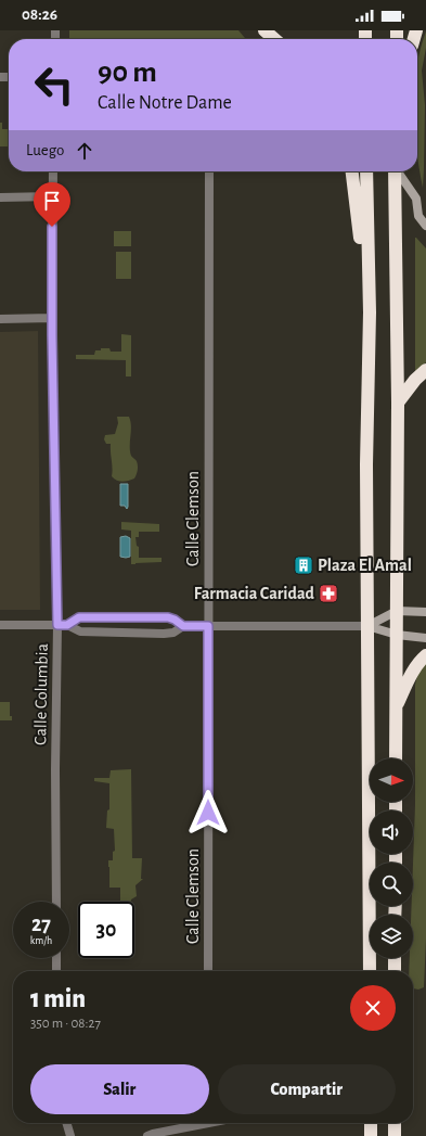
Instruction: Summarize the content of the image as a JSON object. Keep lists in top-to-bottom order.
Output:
{
  "streets": {
    "street": ["Calle Clemson", "Calle Columbia"]
  },
  "places": {
    "building": ["Plaza El Amal"],
    "pharmacy": ["Farmacia Caridad"]
  },
  "north": "right",
  "page": {
    "status": "08:26",
    "turn": ["90 m", "Calle Notre Dame"],
    "then": "Luego",
    "speed": "27 km/h",
    "limit": "30",
    "heading": ["1 min", "350 m · 08:27"],
    "buttons": ["Salir", "Compartir"]
  }
}
